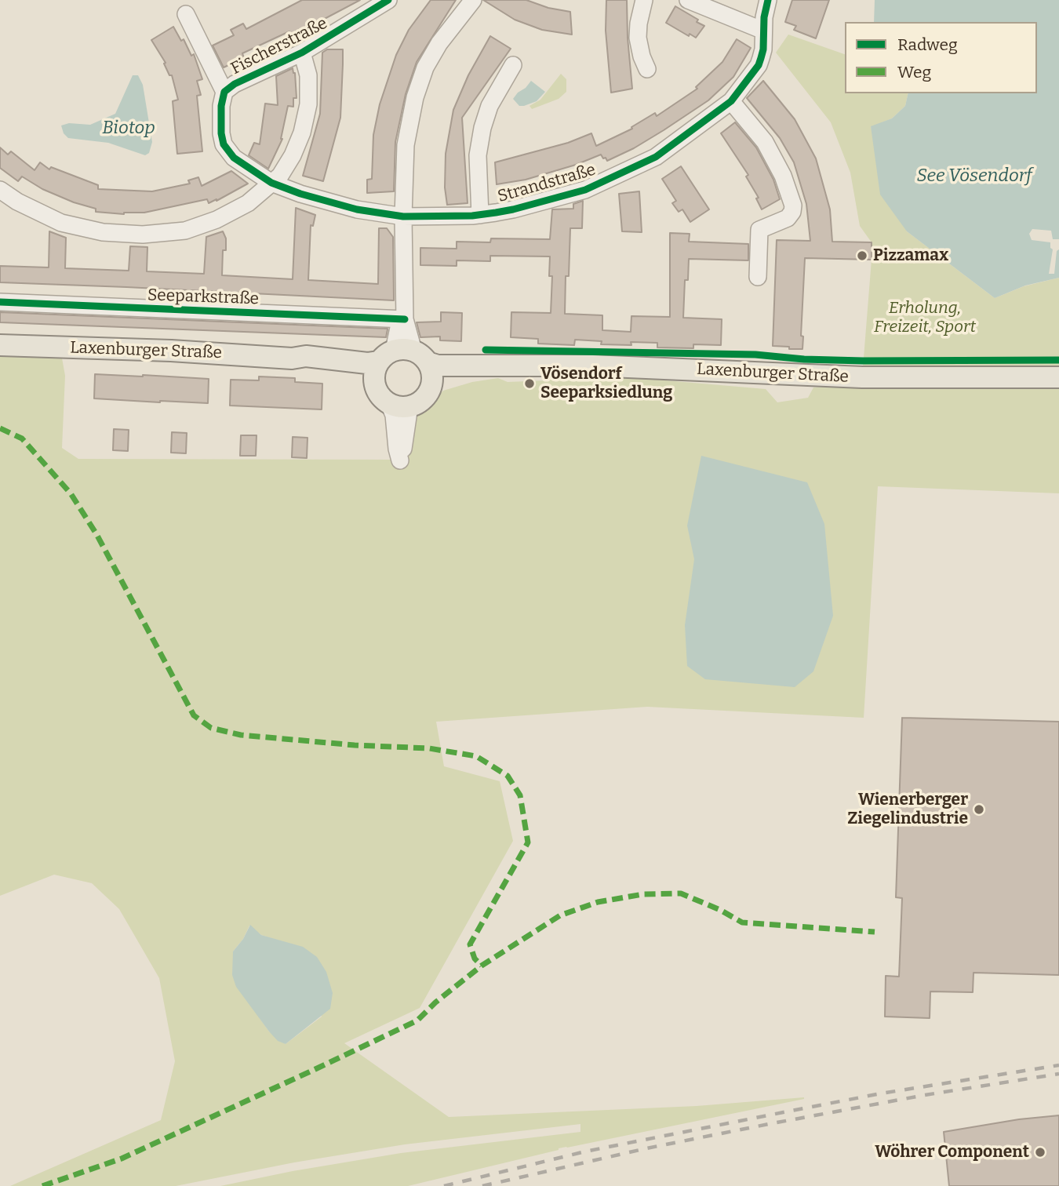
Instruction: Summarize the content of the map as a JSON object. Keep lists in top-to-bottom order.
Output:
{
  "streets": {
    "main road": ["Laxenburger Straße"],
    "street": ["Fischerstraße", "Strandstraße", "Seeparkstraße"]
  },
  "crossings": [
    ["Fischerstraße", "Strandstraße"]
  ],
  "water": ["Biotop", "See Vösendorf"],
  "parks": ["Erholung, Freizeit, Sport"],
  "places": [
    "Pizzamax",
    "Vösendorf Seeparksiedlung",
    "Wienerberger Ziegelindustrie",
    "Wöhrer Component"
  ],
  "legend": ["Radweg", "Weg"]
}
